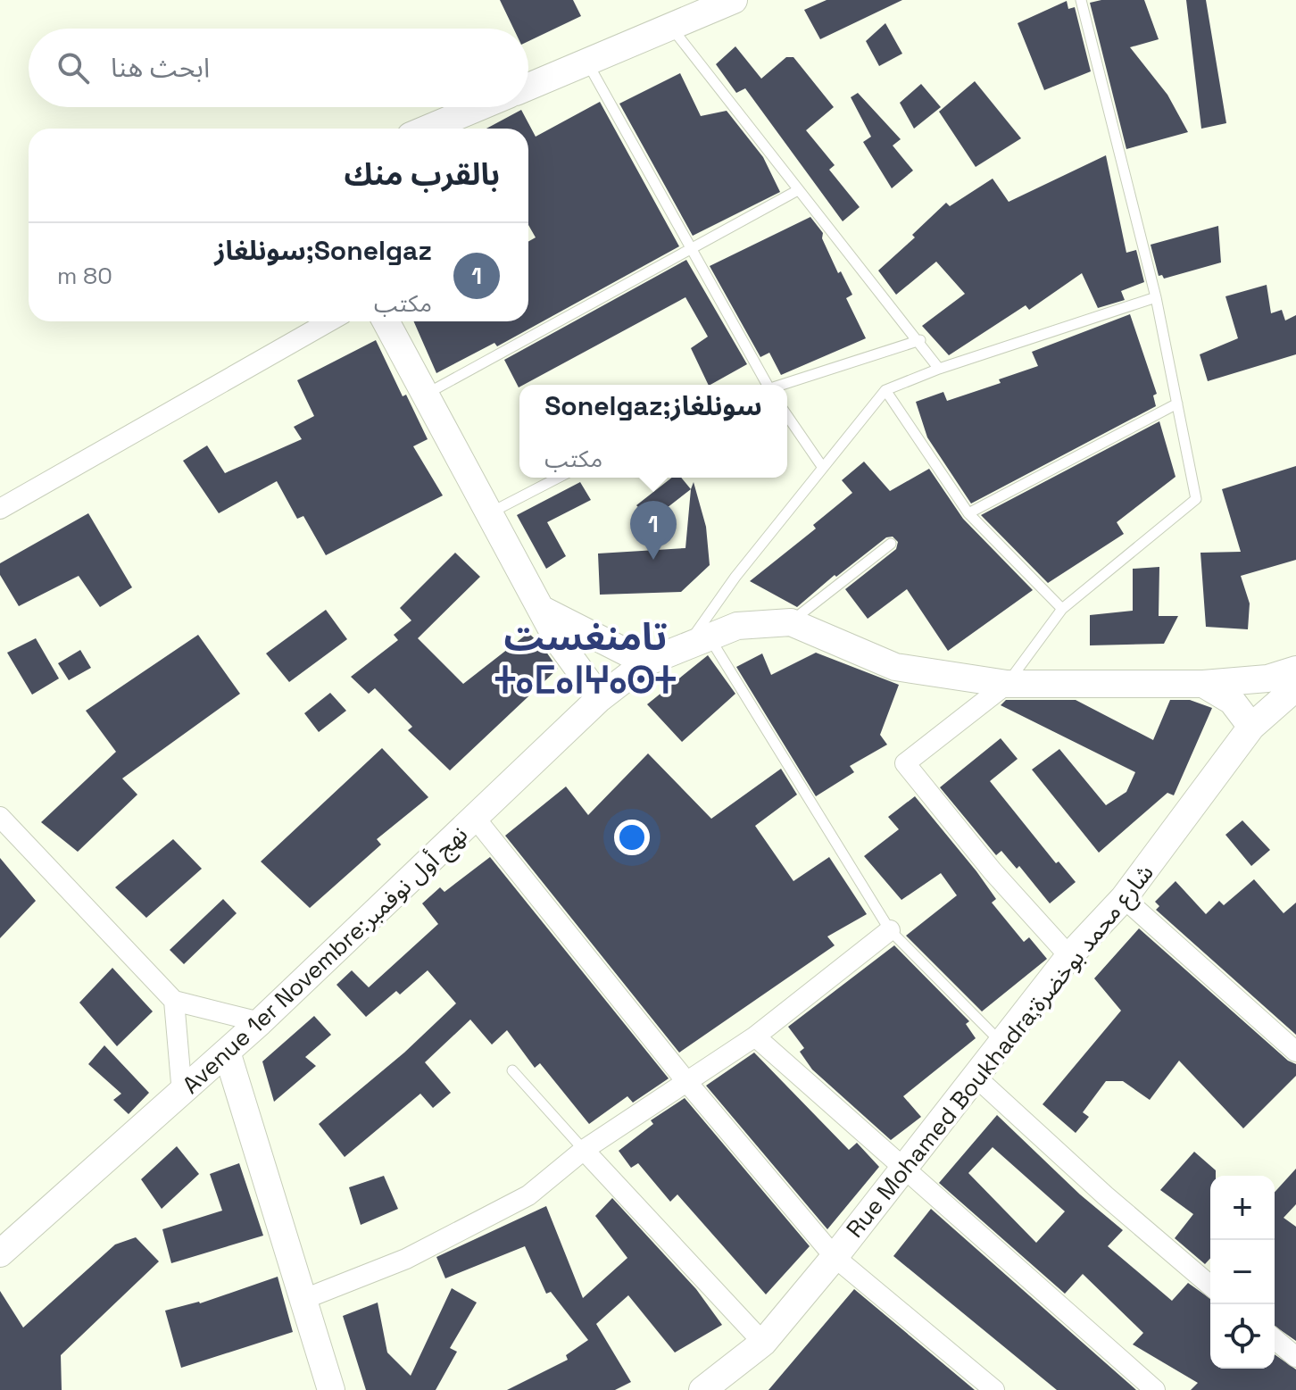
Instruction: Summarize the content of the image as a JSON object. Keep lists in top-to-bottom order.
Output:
{
  "streets": {
    "street": ["Avenue 1er Novembre;نهج أول نوفمبر", "Rue Mohamed Boukhadra;شارع محمد بوخضرة"]
  },
  "districts": ["تامنغست ⵜⴰⵎⴰⵏⵖⴰⵙⵜ"],
  "page": {
    "search": "ابحث هنا",
    "heading": "بالقرب منك",
    "list": [
      {
        "mark": "1",
        "name": "Sonelgaz;سونلغاز",
        "note": "مكتب",
        "value": "80 m"
      }
    ],
    "popup": ["Sonelgaz;سونلغاز", "مكتب"],
    "pins": "1",
    "map_buttons": ["+", "−"]
  }
}
